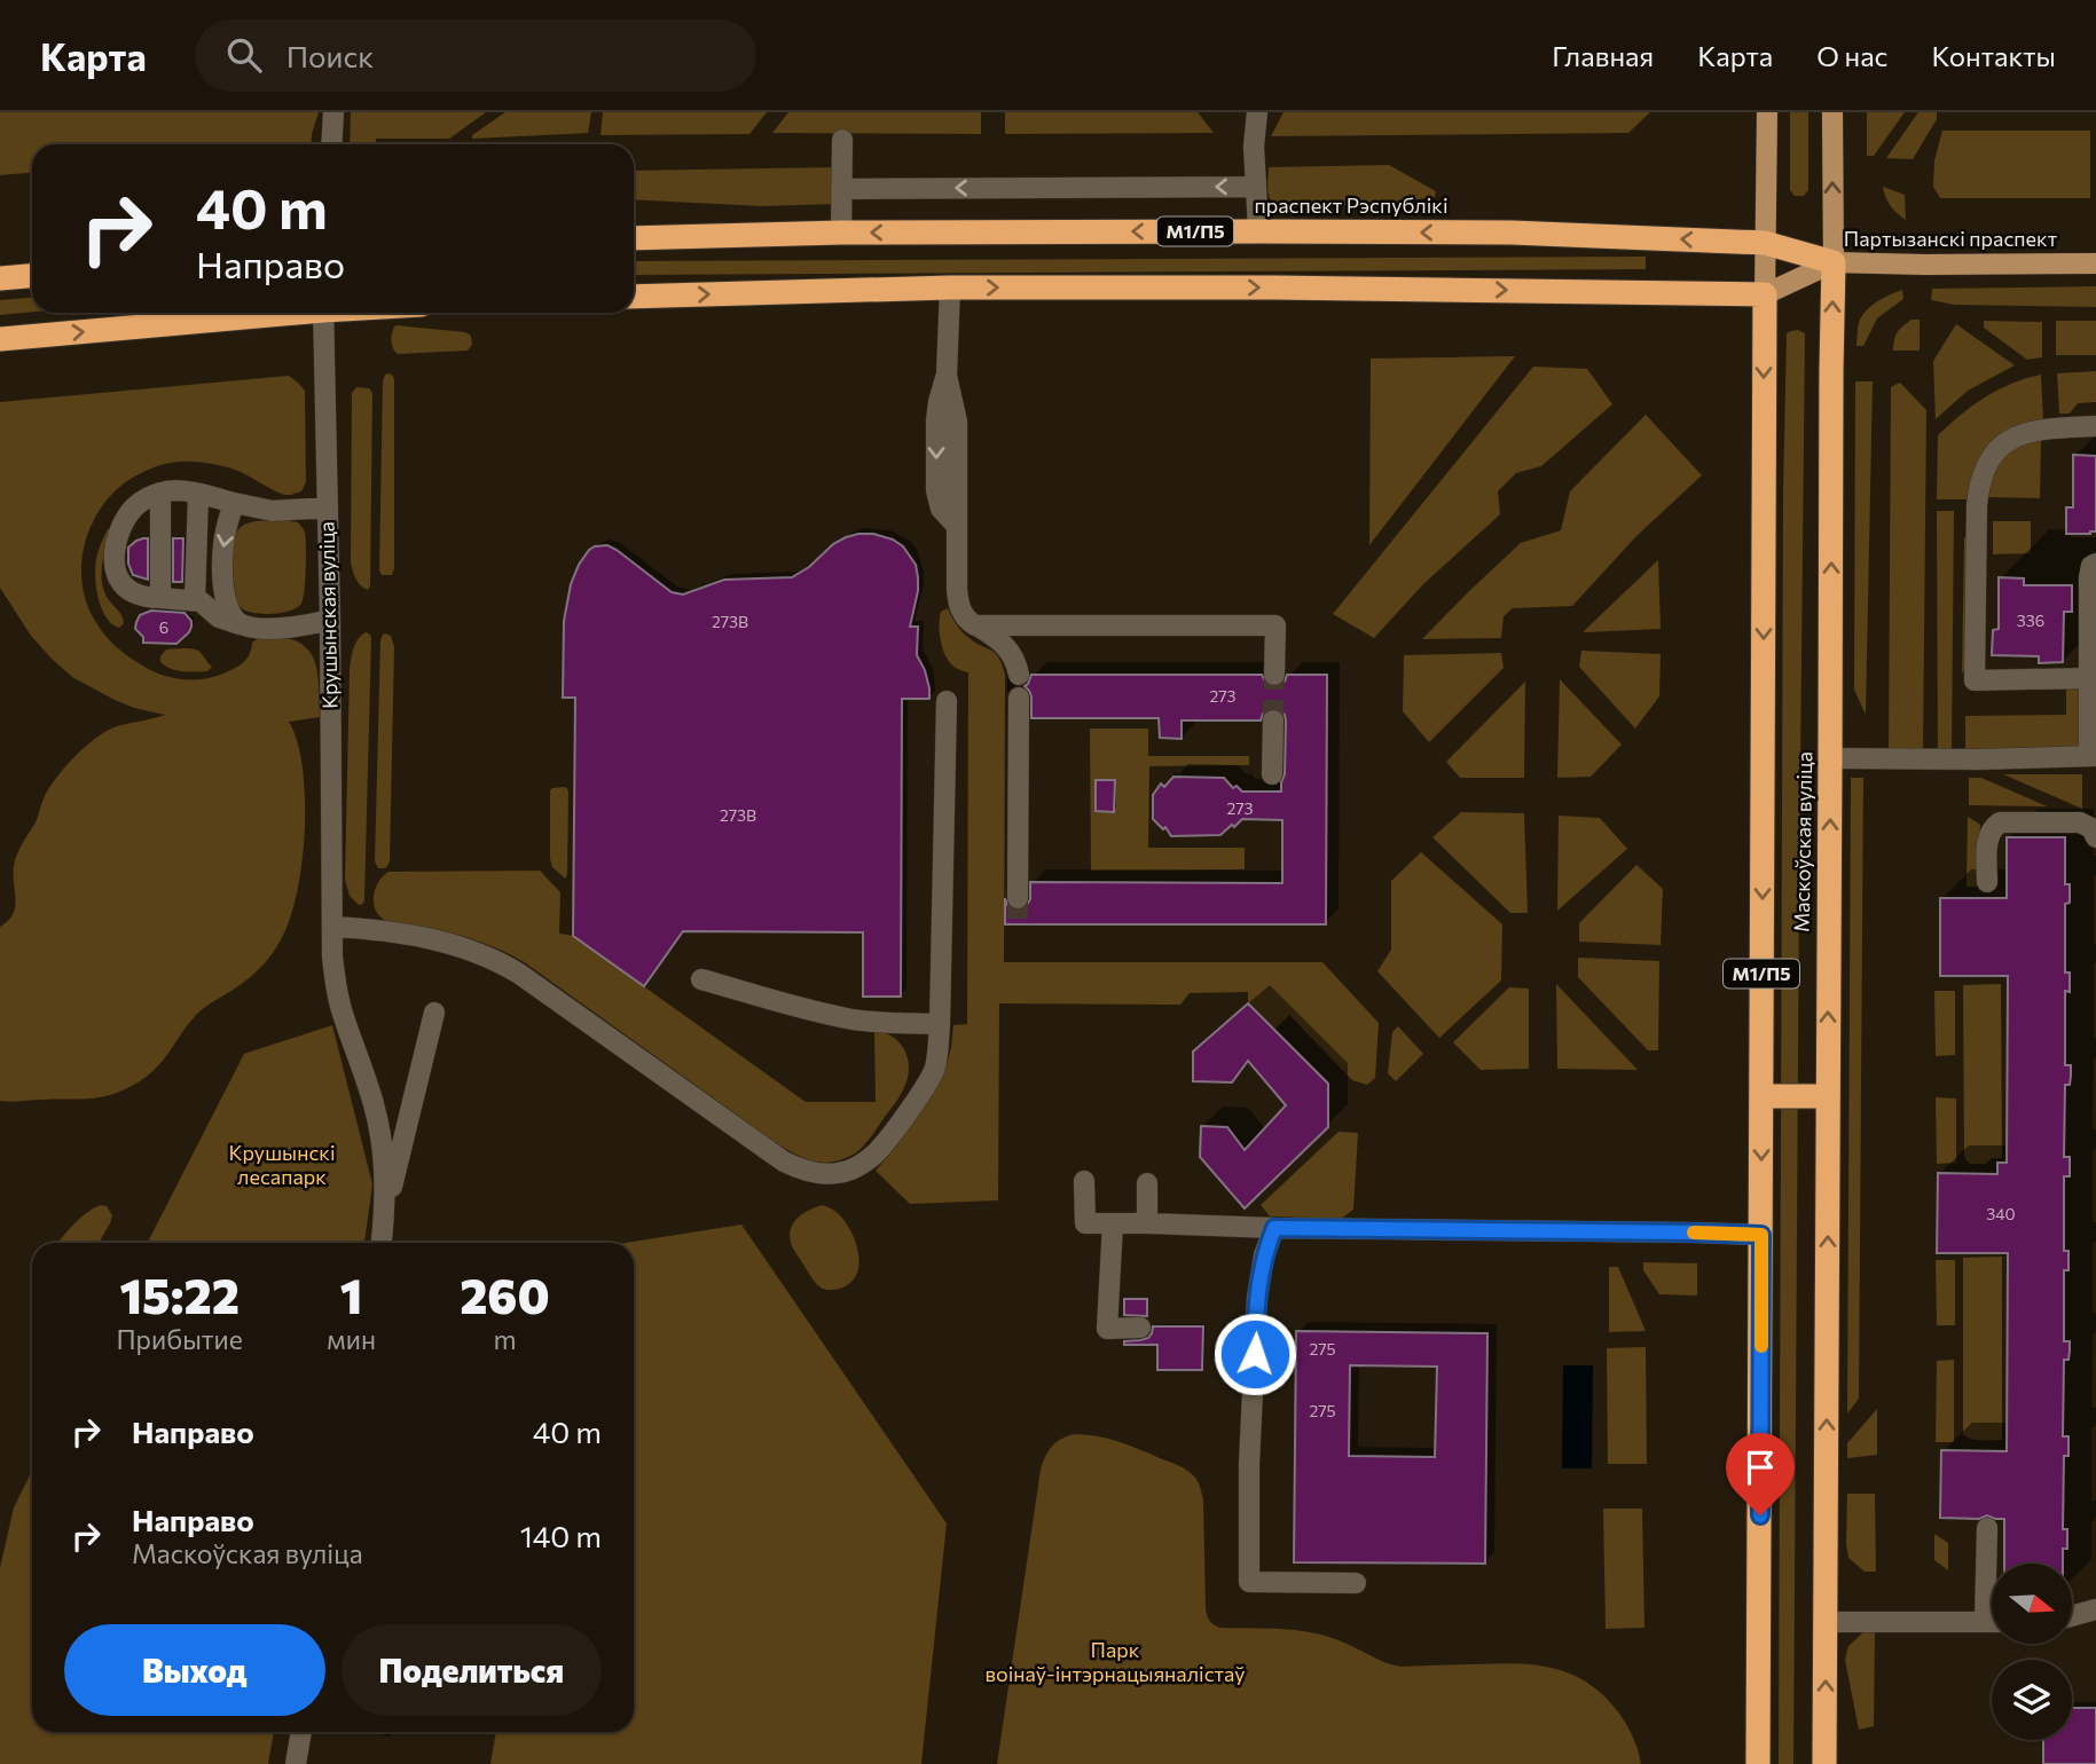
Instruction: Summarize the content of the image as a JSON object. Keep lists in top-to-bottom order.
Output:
{
  "streets": {
    "highway": ["праспект Рэспублікі", "М1/П5", "Маскоўская вуліца"],
    "main road": ["Партызанскі праспект"],
    "lane": ["Крушынская вуліца"]
  },
  "crossings": [
    ["праспект Рэспублікі", "Партызанскі праспект"],
    ["праспект Рэспублікі", "Маскоўская вуліца"],
    ["Партызанскі праспект", "Маскоўская вуліца"]
  ],
  "parks": ["Крушынскі лесапарк", "Парк воінаў-інтэрнацыяналістаў"],
  "house_numbers": [
    "336",
    "273В",
    "6",
    "273",
    "273",
    "273В",
    "340",
    "275",
    "275"
  ],
  "north": "right",
  "page": {
    "header": "Карта",
    "search": "Поиск",
    "nav": [
      "Главная",
      "Карта",
      "О нас",
      "Контакты"
    ],
    "turn": ["40 m", "Направо"],
    "eta": [
      "15:22",
      "Прибытие",
      "1",
      "мин",
      "260",
      "m"
    ],
    "list": [
      {
        "name": "Направо",
        "value": "40 m"
      },
      {
        "name": "Направо",
        "note": "Маскоўская вуліца",
        "value": "140 m"
      }
    ],
    "buttons": ["Выход", "Поделиться"]
  }
}
